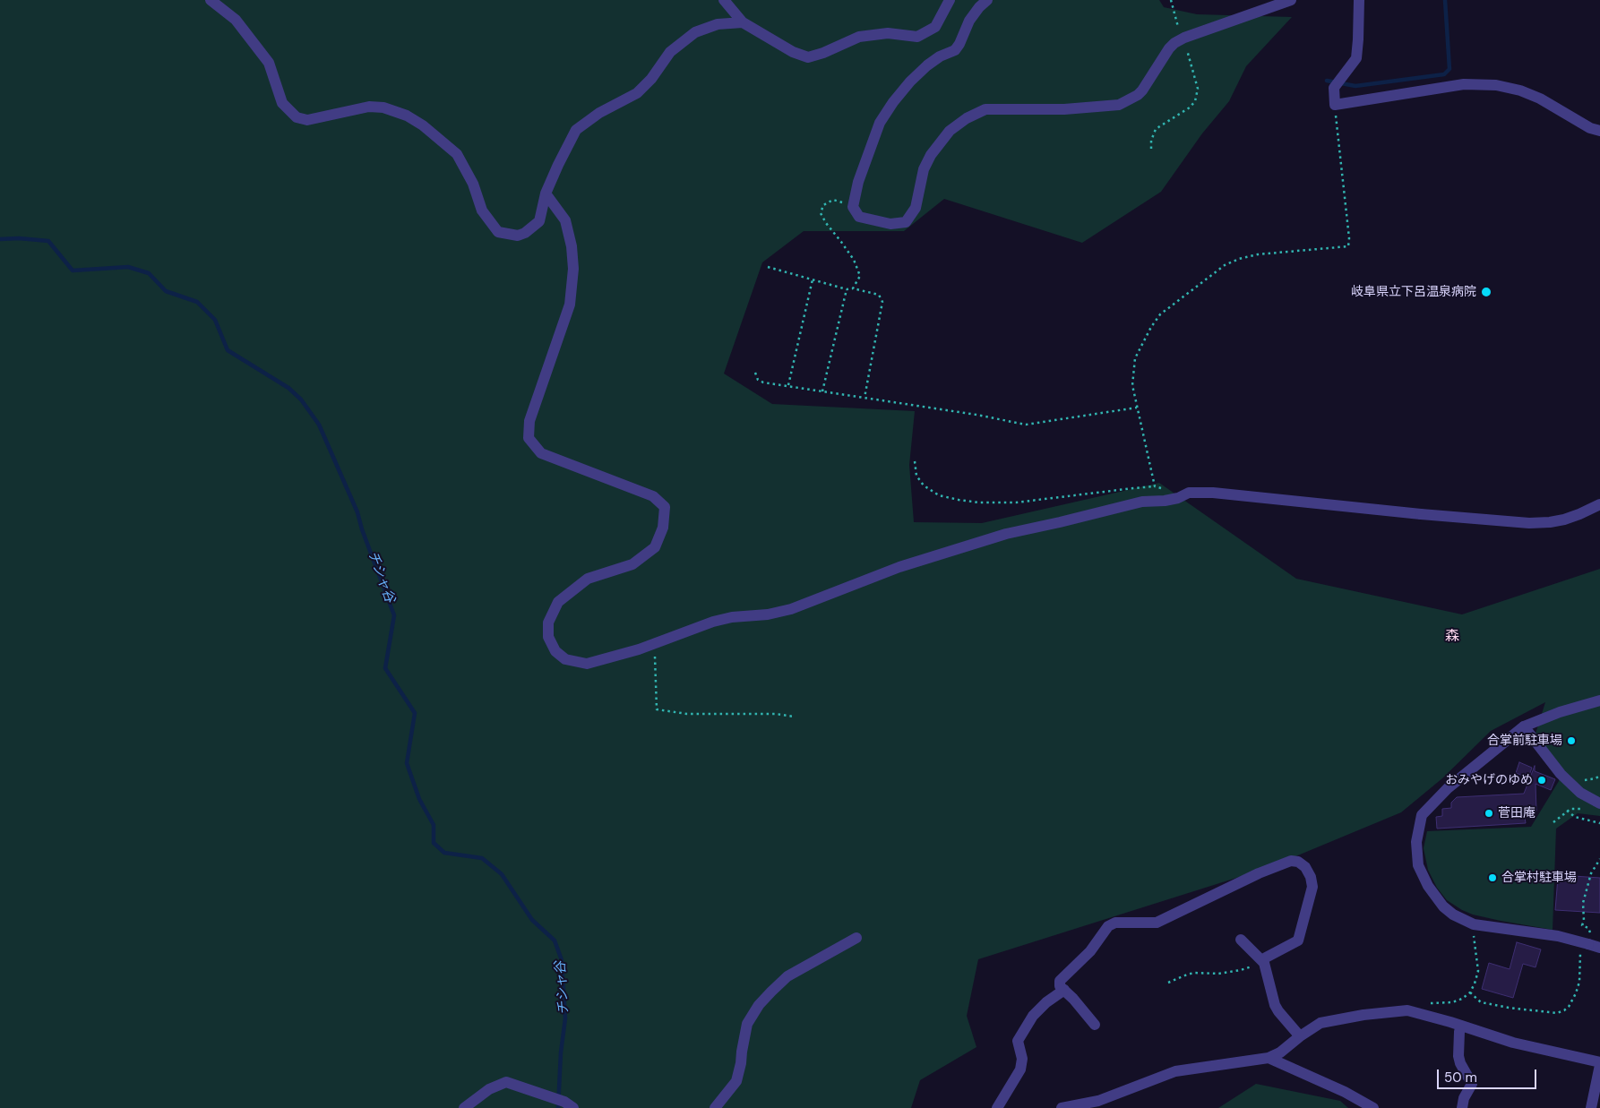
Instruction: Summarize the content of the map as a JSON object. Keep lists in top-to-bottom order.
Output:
{
  "districts": ["森"],
  "water": ["チシャ谷"],
  "places": [
    "岐阜県立下呂温泉病院",
    "合掌前駐車場",
    "おみやげのゆめ",
    "菅田庵",
    "合掌村駐車場"
  ],
  "scale_bar": "50 m"
}
